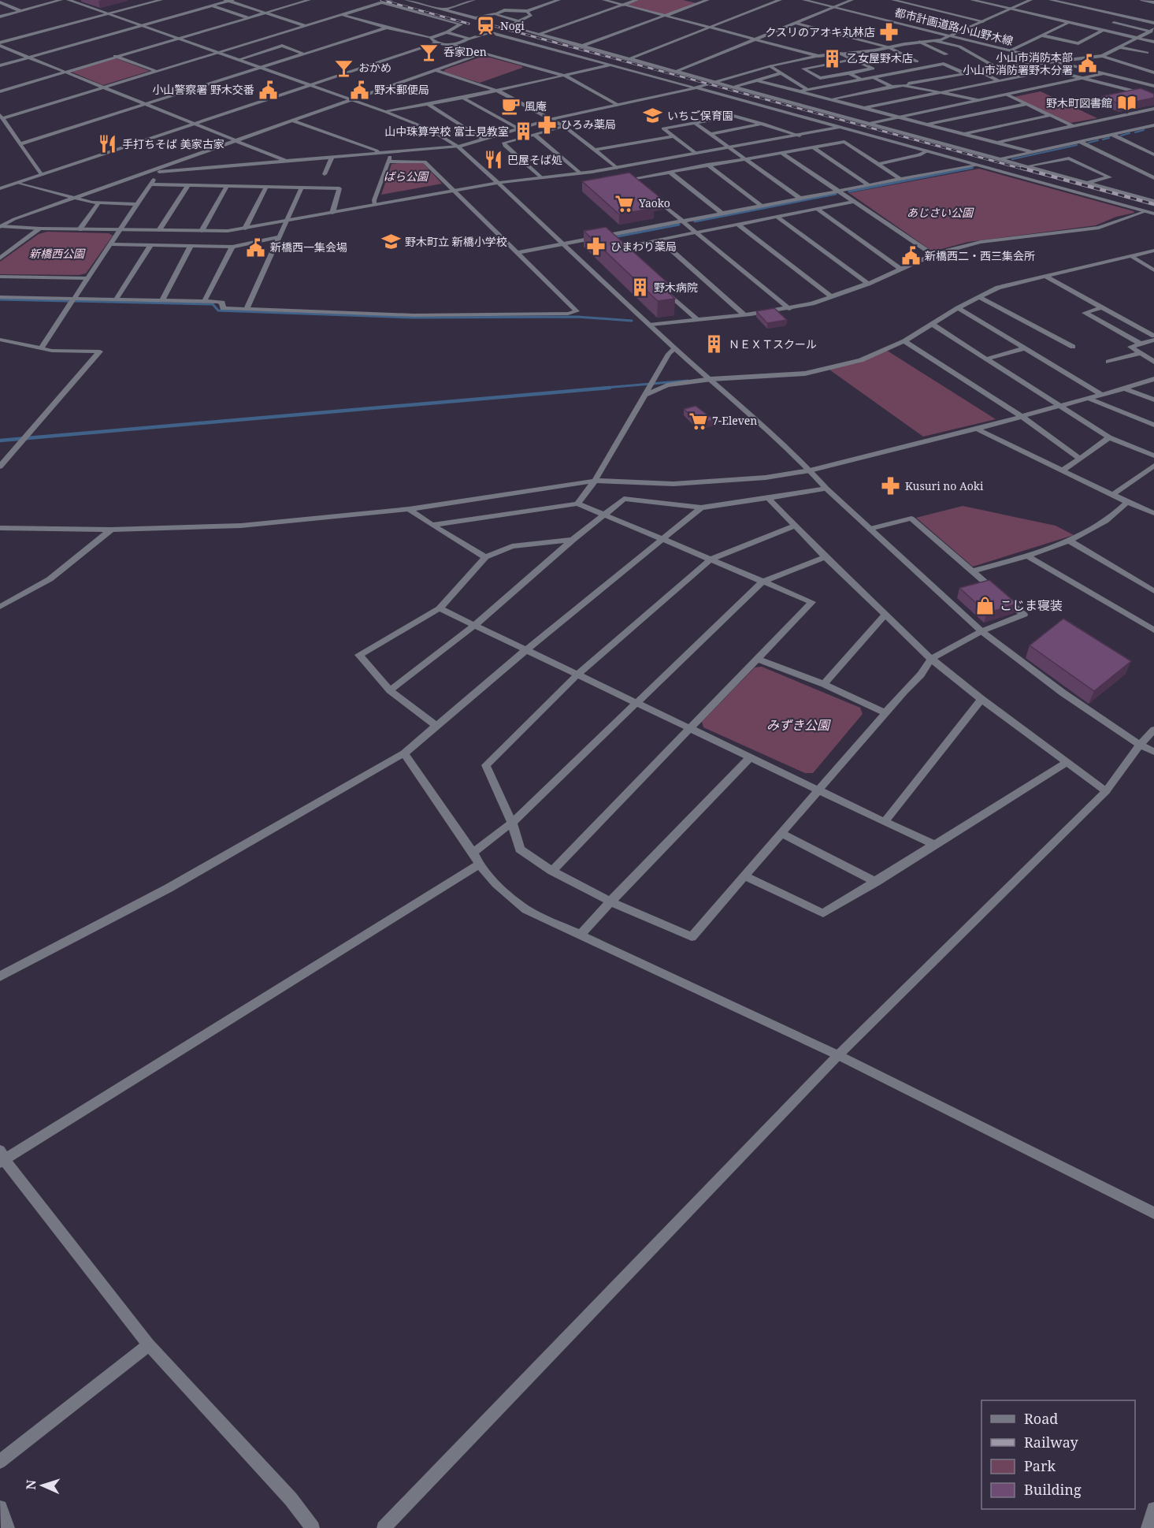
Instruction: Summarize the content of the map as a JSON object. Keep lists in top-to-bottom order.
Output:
{
  "streets": {
    "street": ["都市計画道路小山野木線"]
  },
  "parks": [
    "ばら公園",
    "あじさい公園",
    "新橋西公園",
    "みずき公園"
  ],
  "places": {
    "station": ["Nogi"],
    "pharmacy": [
      "クスリのアオキ丸林店",
      "ひろみ薬局",
      "ひまわり薬局",
      "Kusuri no Aoki"
    ],
    "bar": ["呑家Den", "おかめ"],
    "building": [
      "乙女屋野木店",
      "山中珠算学校 富士見教室",
      "野木病院",
      "ＮＥＸＴスクール"
    ],
    "public building": [
      "小山市消防本部 小山市消防署野木分署",
      "小山警察署 野木交番",
      "野木郵便局",
      "新橋西一集会場",
      "新橋西二・西三集会所"
    ],
    "library": ["野木町図書館"],
    "cafe": ["風庵"],
    "school or university": ["いちご保育園", "野木町立 新橋小学校"],
    "restaurant": ["手打ちそば 美家古家", "巴屋そば処"],
    "supermarket": ["Yaoko", "7-Eleven"],
    "shop": ["こじま寝装"]
  },
  "legend": [
    "Road",
    "Railway",
    "Park",
    "Building"
  ],
  "north": "left"
}
